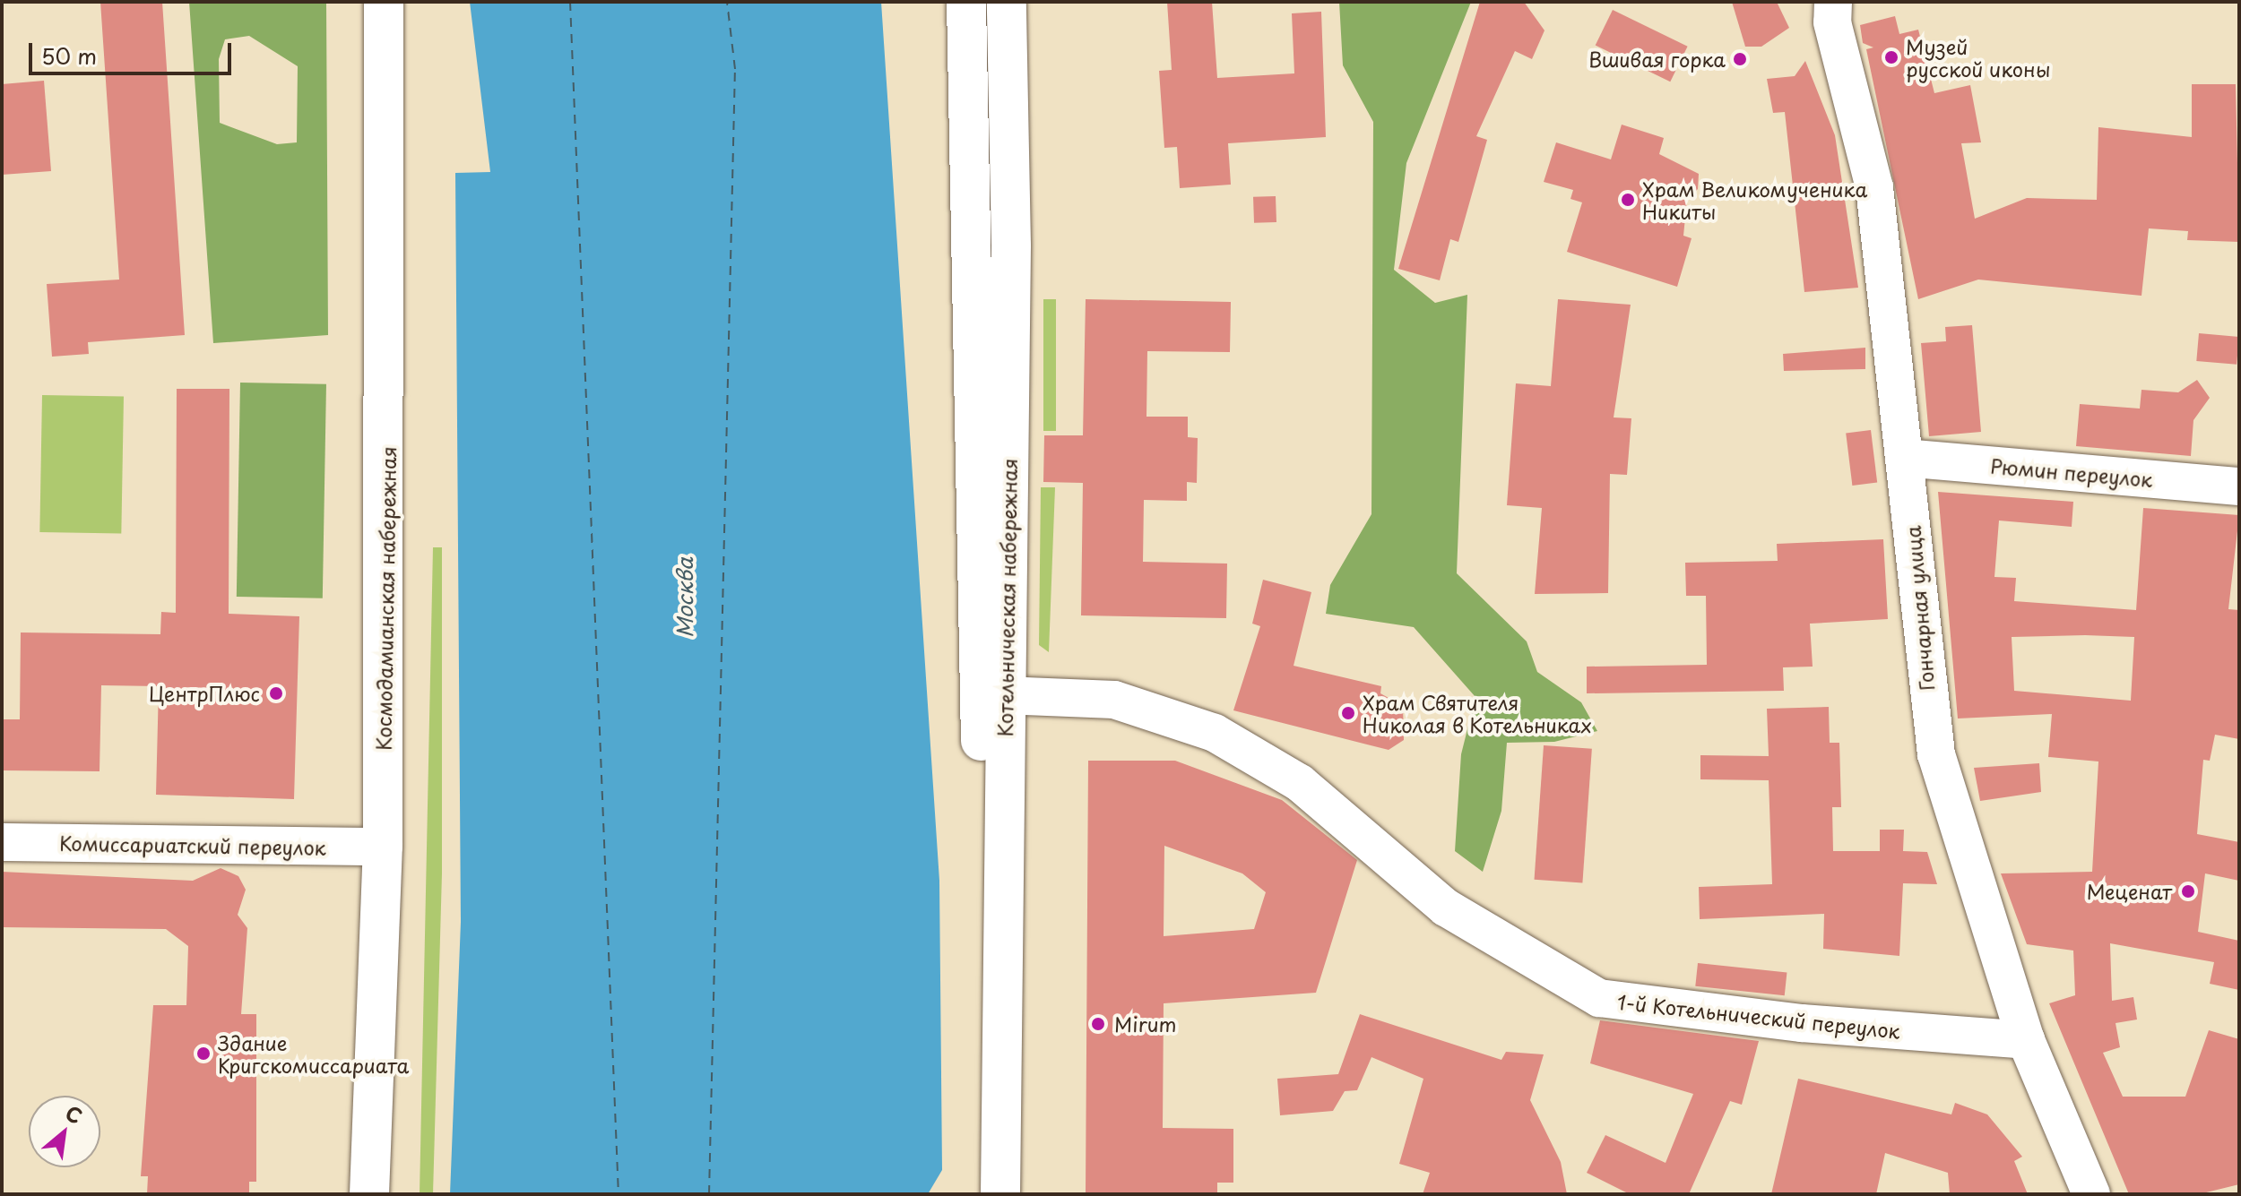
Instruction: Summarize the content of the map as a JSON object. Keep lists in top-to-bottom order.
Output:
{
  "streets": {
    "main road": ["Котельническая набережная", "Космодамианская набережная"],
    "street": [
      "Рюмин переулок",
      "Гончарная улица",
      "Комиссариатский переулок",
      "1-й Котельнический переулок"
    ]
  },
  "crossings": [
    ["Рюмин переулок", "Гончарная улица"],
    ["Котельническая набережная", "1-й Котельнический переулок"],
    ["Космодамианская набережная", "Комиссариатский переулок"],
    ["Гончарная улица", "1-й Котельнический переулок"]
  ],
  "water": ["Москва"],
  "places": [
    "Музей русской иконы",
    "Вшивая горка",
    "Храм Великомученика Никиты",
    "ЦентрПлюс",
    "Храм Святителя Николая в Котельниках",
    "Меценат",
    "Mirum",
    "Здание Кригскомиссариата"
  ],
  "scale_bar": "50 m",
  "north": "top right"
}
